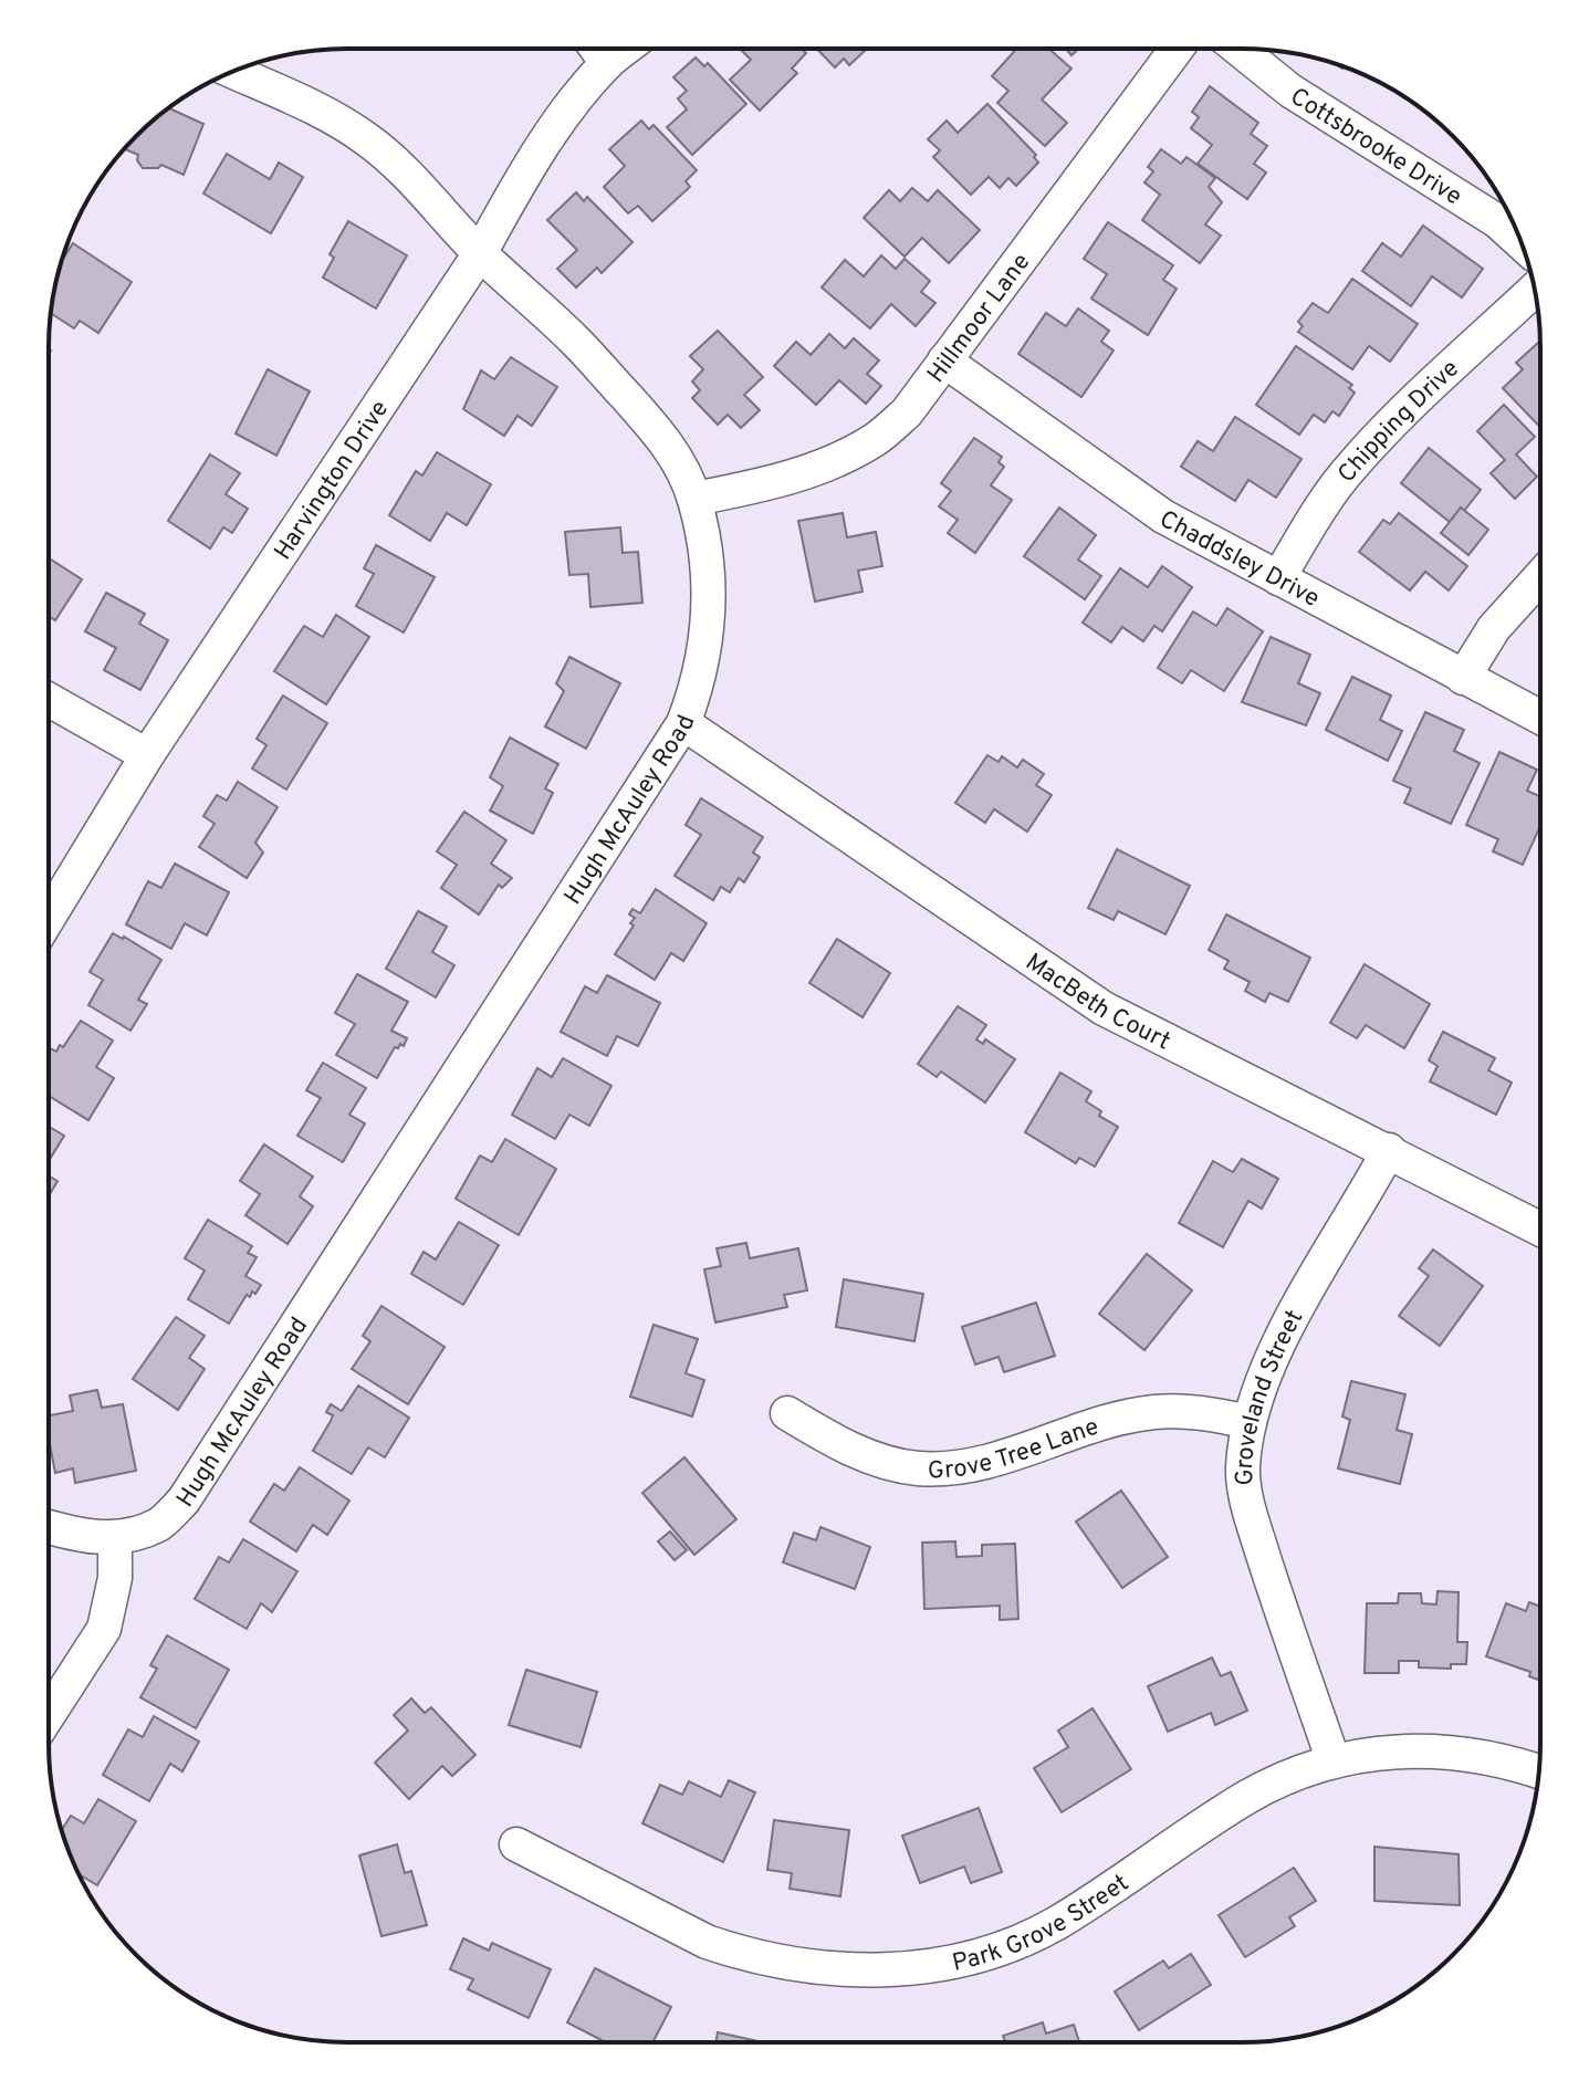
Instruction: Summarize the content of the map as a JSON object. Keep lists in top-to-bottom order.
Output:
{
  "streets": {
    "street": [
      "Cottsbrooke Drive",
      "Hillmoor Lane",
      "Chipping Drive",
      "Harvington Drive",
      "Chaddsley Drive",
      "Hugh McAuley Road",
      "MacBeth Court",
      "Groveland Street",
      "Grove Tree Lane",
      "Park Grove Street"
    ]
  },
  "crossings": [
    ["Hillmoor Lane", "Chaddsley Drive"],
    ["Hillmoor Lane", "Hugh McAuley Road"],
    ["Chipping Drive", "Chaddsley Drive"],
    ["Harvington Drive", "Hugh McAuley Road"],
    ["Hugh McAuley Road", "MacBeth Court"],
    ["MacBeth Court", "Groveland Street"],
    ["Groveland Street", "Grove Tree Lane"],
    ["Groveland Street", "Park Grove Street"]
  ]
}
